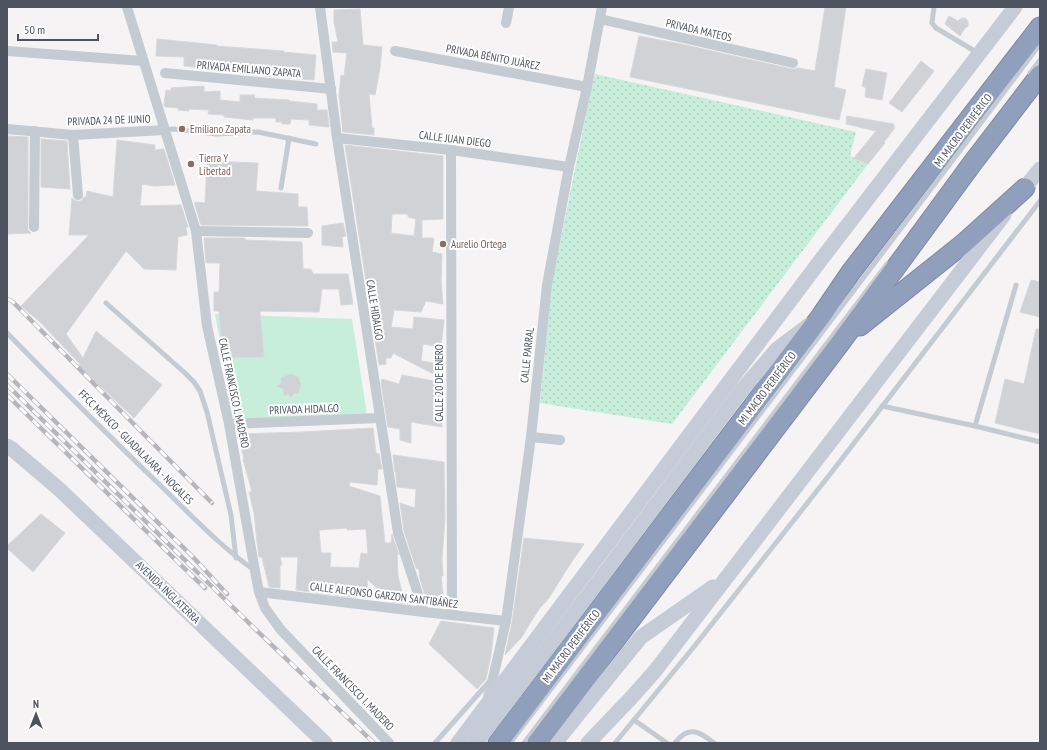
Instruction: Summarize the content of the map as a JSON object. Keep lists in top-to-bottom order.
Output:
{
  "streets": {
    "main road": ["AVENIDA INGLATERRA"],
    "street": [
      "PRIVADA MATEOS",
      "PRIVADA BÉNITO JUÀREZ",
      "PRIVADA EMILIANO ZAPATA",
      "PRIVADA 24 DE JUNIO",
      "CALLE JUAN DIEGO",
      "CALLE HIDALGO",
      "CALLE PARRAL",
      "CALLE 20 DE ENERO",
      "CALLE FRANCISCO I. MADERO",
      "PRIVADA HIDALGO",
      "CALLE ALFONSO GARZON SANTIBÁÑEZ"
    ],
    "lane": ["MI MACRO PERIFÉRICO", "FFCC MÉXICO - GUADALAJARA - NOGALES"]
  },
  "crossings": [
    ["PRIVADA MATEOS", "CALLE PARRAL"],
    ["PRIVADA BÉNITO JUÀREZ", "CALLE PARRAL"],
    ["PRIVADA EMILIANO ZAPATA", "CALLE HIDALGO"],
    ["PRIVADA 24 DE JUNIO", "CALLE FRANCISCO I. MADERO"],
    ["CALLE JUAN DIEGO", "CALLE HIDALGO"],
    ["CALLE JUAN DIEGO", "CALLE PARRAL"],
    ["CALLE JUAN DIEGO", "CALLE 20 DE ENERO"],
    ["CALLE HIDALGO", "PRIVADA HIDALGO"],
    ["CALLE HIDALGO", "CALLE ALFONSO GARZON SANTIBÁÑEZ"],
    ["CALLE PARRAL", "CALLE ALFONSO GARZON SANTIBÁÑEZ"],
    ["CALLE 20 DE ENERO", "CALLE ALFONSO GARZON SANTIBÁÑEZ"],
    ["CALLE FRANCISCO I. MADERO", "PRIVADA HIDALGO"],
    ["CALLE FRANCISCO I. MADERO", "FFCC MÉXICO - GUADALAJARA - NOGALES"],
    ["CALLE FRANCISCO I. MADERO", "CALLE ALFONSO GARZON SANTIBÁÑEZ"]
  ],
  "places": ["Emiliano Zapata", "Tierra Y Libertad", "Aurelio Ortega"],
  "scale_bar": "50 m",
  "north": "top"
}
